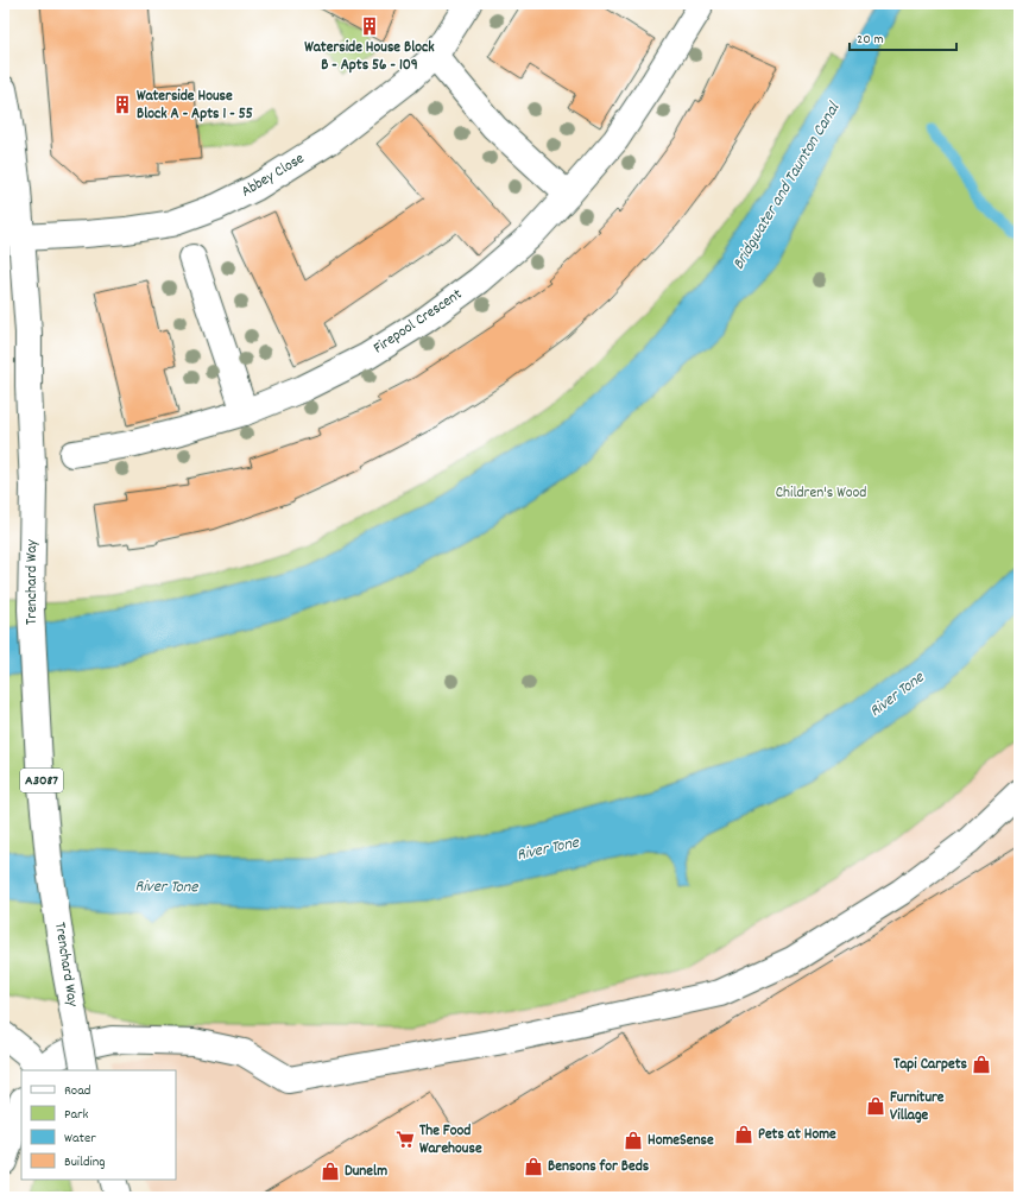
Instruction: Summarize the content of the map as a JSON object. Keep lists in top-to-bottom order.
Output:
{
  "streets": {
    "street": [
      "Abbey Close",
      "Firepool Crescent",
      "Trenchard Way",
      "A3087"
    ]
  },
  "crossings": [
    ["Abbey Close", "Trenchard Way"]
  ],
  "water": ["Bridgwater and Taunton Canal", "River Tone"],
  "parks": ["Children's Wood"],
  "places": {
    "building": ["Waterside House Block B - Apts 56 - 109", "Waterside House Block A - Apts 1 - 55"],
    "shop": [
      "Tapi Carpets",
      "Furniture Village",
      "Pets at Home",
      "HomeSense",
      "Bensons for Beds",
      "Dunelm"
    ],
    "supermarket": ["The Food Warehouse"]
  },
  "legend": [
    "Road",
    "Park",
    "Water",
    "Building"
  ],
  "scale_bar": "20 m"
}
